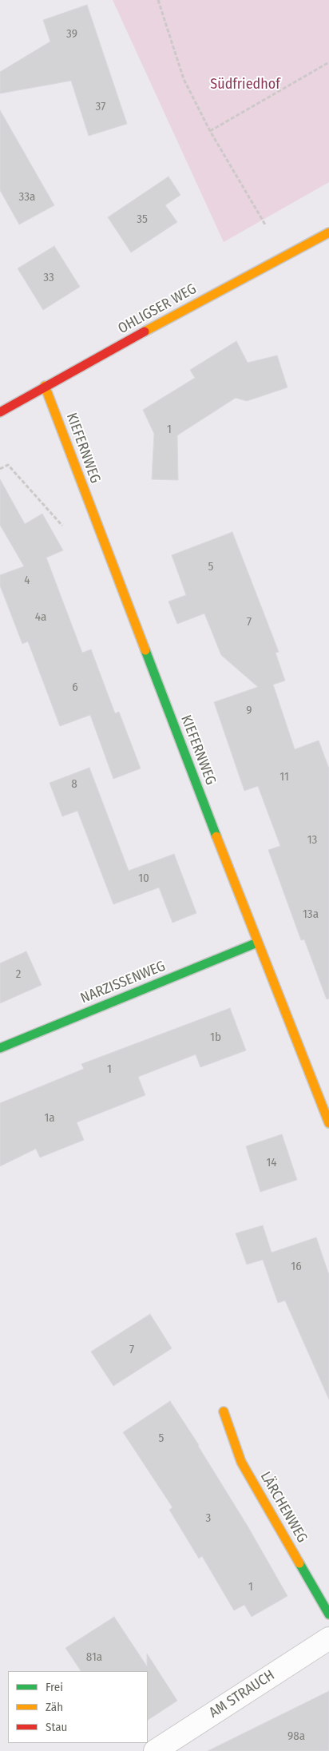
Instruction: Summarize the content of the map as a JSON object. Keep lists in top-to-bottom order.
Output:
{
  "streets": {
    "street": [
      "OHLIGSER WEG",
      "KIEFERNWEG",
      "NARZISSENWEG",
      "LÄRCHENWEG",
      "AM STRAUCH"
    ]
  },
  "crossings": [
    ["OHLIGSER WEG", "KIEFERNWEG"],
    ["KIEFERNWEG", "NARZISSENWEG"]
  ],
  "parks": ["Südfriedhof"],
  "house_numbers": [
    "39",
    "37",
    "33a",
    "35",
    "33",
    "1",
    "5",
    "4",
    "4a",
    "7",
    "6",
    "9",
    "11",
    "8",
    "13",
    "10",
    "13a",
    "2",
    "1b",
    "1",
    "1a",
    "14",
    "16",
    "7",
    "5",
    "3",
    "1",
    "81a",
    "98a"
  ],
  "legend": ["Frei", "Zäh", "Stau"]
}
